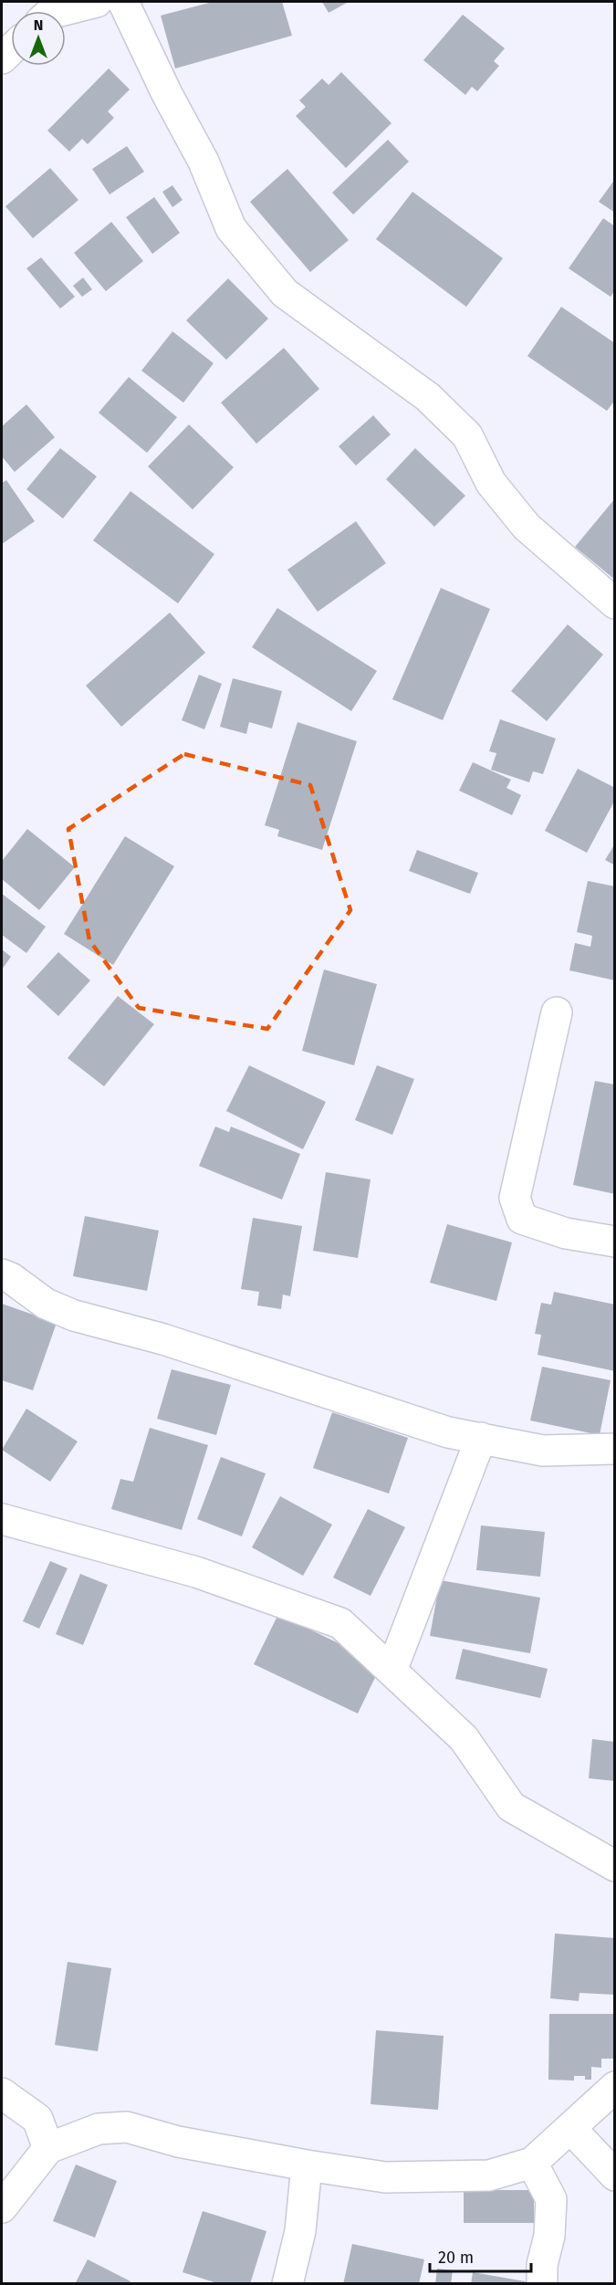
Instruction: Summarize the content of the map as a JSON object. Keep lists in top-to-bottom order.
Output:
{
  "scale_bar": "20 m",
  "north": "top"
}
